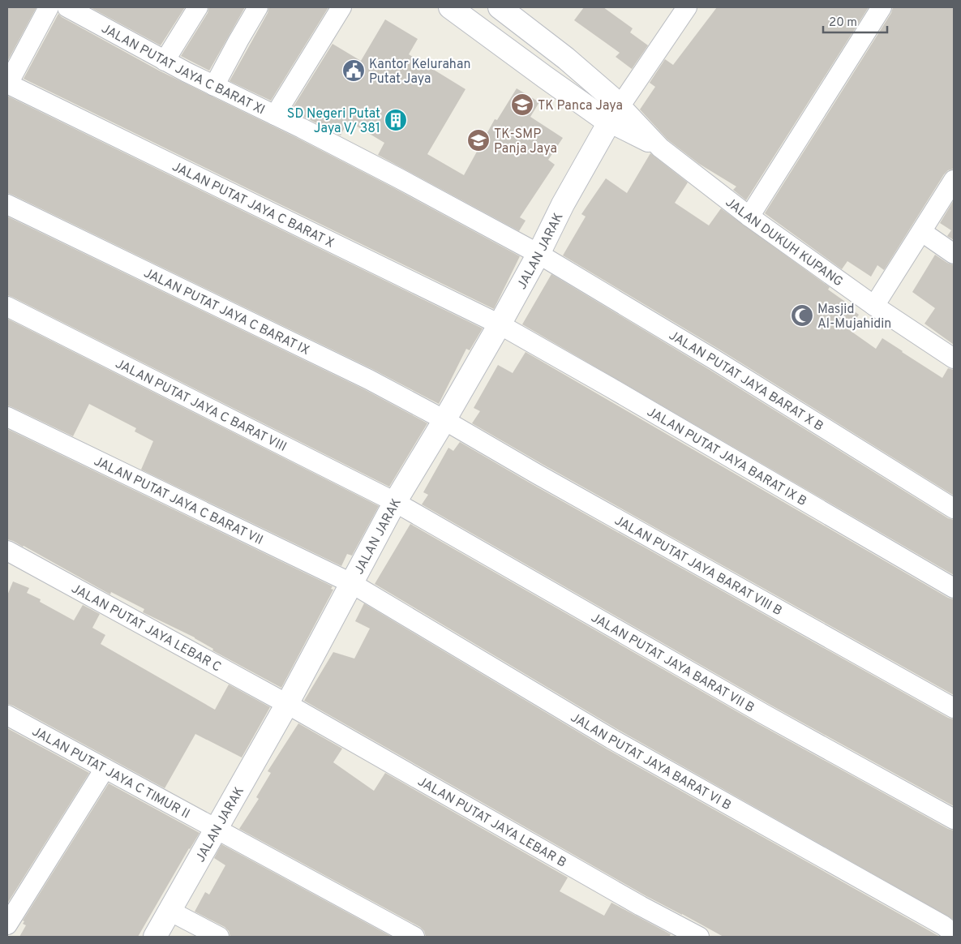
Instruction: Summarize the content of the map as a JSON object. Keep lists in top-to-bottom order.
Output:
{
  "streets": {
    "street": [
      "JALAN PUTAT JAYA C BARAT XI",
      "JALAN PUTAT JAYA C BARAT X",
      "JALAN DUKUH KUPANG",
      "JALAN JARAK",
      "JALAN PUTAT JAYA C BARAT IX",
      "JALAN PUTAT JAYA BARAT X B",
      "JALAN PUTAT JAYA C BARAT VIII",
      "JALAN PUTAT JAYA BARAT IX B",
      "JALAN PUTAT JAYA C BARAT VII",
      "JALAN PUTAT JAYA BARAT VIII B",
      "JALAN PUTAT JAYA LEBAR C",
      "JALAN PUTAT JAYA BARAT VII B",
      "JALAN PUTAT JAYA BARAT VI B",
      "JALAN PUTAT JAYA C TIMUR II",
      "JALAN PUTAT JAYA LEBAR B"
    ]
  },
  "crossings": [
    ["JALAN PUTAT JAYA C BARAT XI", "JALAN JARAK"],
    ["JALAN PUTAT JAYA C BARAT XI", "JALAN PUTAT JAYA BARAT X B"],
    ["JALAN PUTAT JAYA C BARAT X", "JALAN JARAK"],
    ["JALAN PUTAT JAYA C BARAT X", "JALAN PUTAT JAYA BARAT IX B"],
    ["JALAN DUKUH KUPANG", "JALAN JARAK"],
    ["JALAN JARAK", "JALAN PUTAT JAYA C BARAT IX"],
    ["JALAN JARAK", "JALAN PUTAT JAYA BARAT X B"],
    ["JALAN JARAK", "JALAN PUTAT JAYA C BARAT VIII"],
    ["JALAN JARAK", "JALAN PUTAT JAYA BARAT IX B"],
    ["JALAN JARAK", "JALAN PUTAT JAYA C BARAT VII"],
    ["JALAN JARAK", "JALAN PUTAT JAYA BARAT VIII B"],
    ["JALAN JARAK", "JALAN PUTAT JAYA LEBAR C"],
    ["JALAN JARAK", "JALAN PUTAT JAYA BARAT VII B"],
    ["JALAN JARAK", "JALAN PUTAT JAYA BARAT VI B"],
    ["JALAN JARAK", "JALAN PUTAT JAYA C TIMUR II"],
    ["JALAN JARAK", "JALAN PUTAT JAYA LEBAR B"],
    ["JALAN PUTAT JAYA C BARAT IX", "JALAN PUTAT JAYA BARAT VIII B"],
    ["JALAN PUTAT JAYA C BARAT VIII", "JALAN PUTAT JAYA BARAT VII B"],
    ["JALAN PUTAT JAYA C BARAT VII", "JALAN PUTAT JAYA BARAT VI B"],
    ["JALAN PUTAT JAYA LEBAR C", "JALAN PUTAT JAYA LEBAR B"]
  ],
  "places": {
    "public building": ["Kantor Kelurahan Putat Jaya"],
    "school or university": ["TK Panca Jaya", "TK-SMP Panja Jaya"],
    "building": ["SD Negeri Putat Jaya V/ 381"],
    "mosque": ["Masjid Al-Mujahidin"]
  },
  "scale_bar": "20 m"
}
